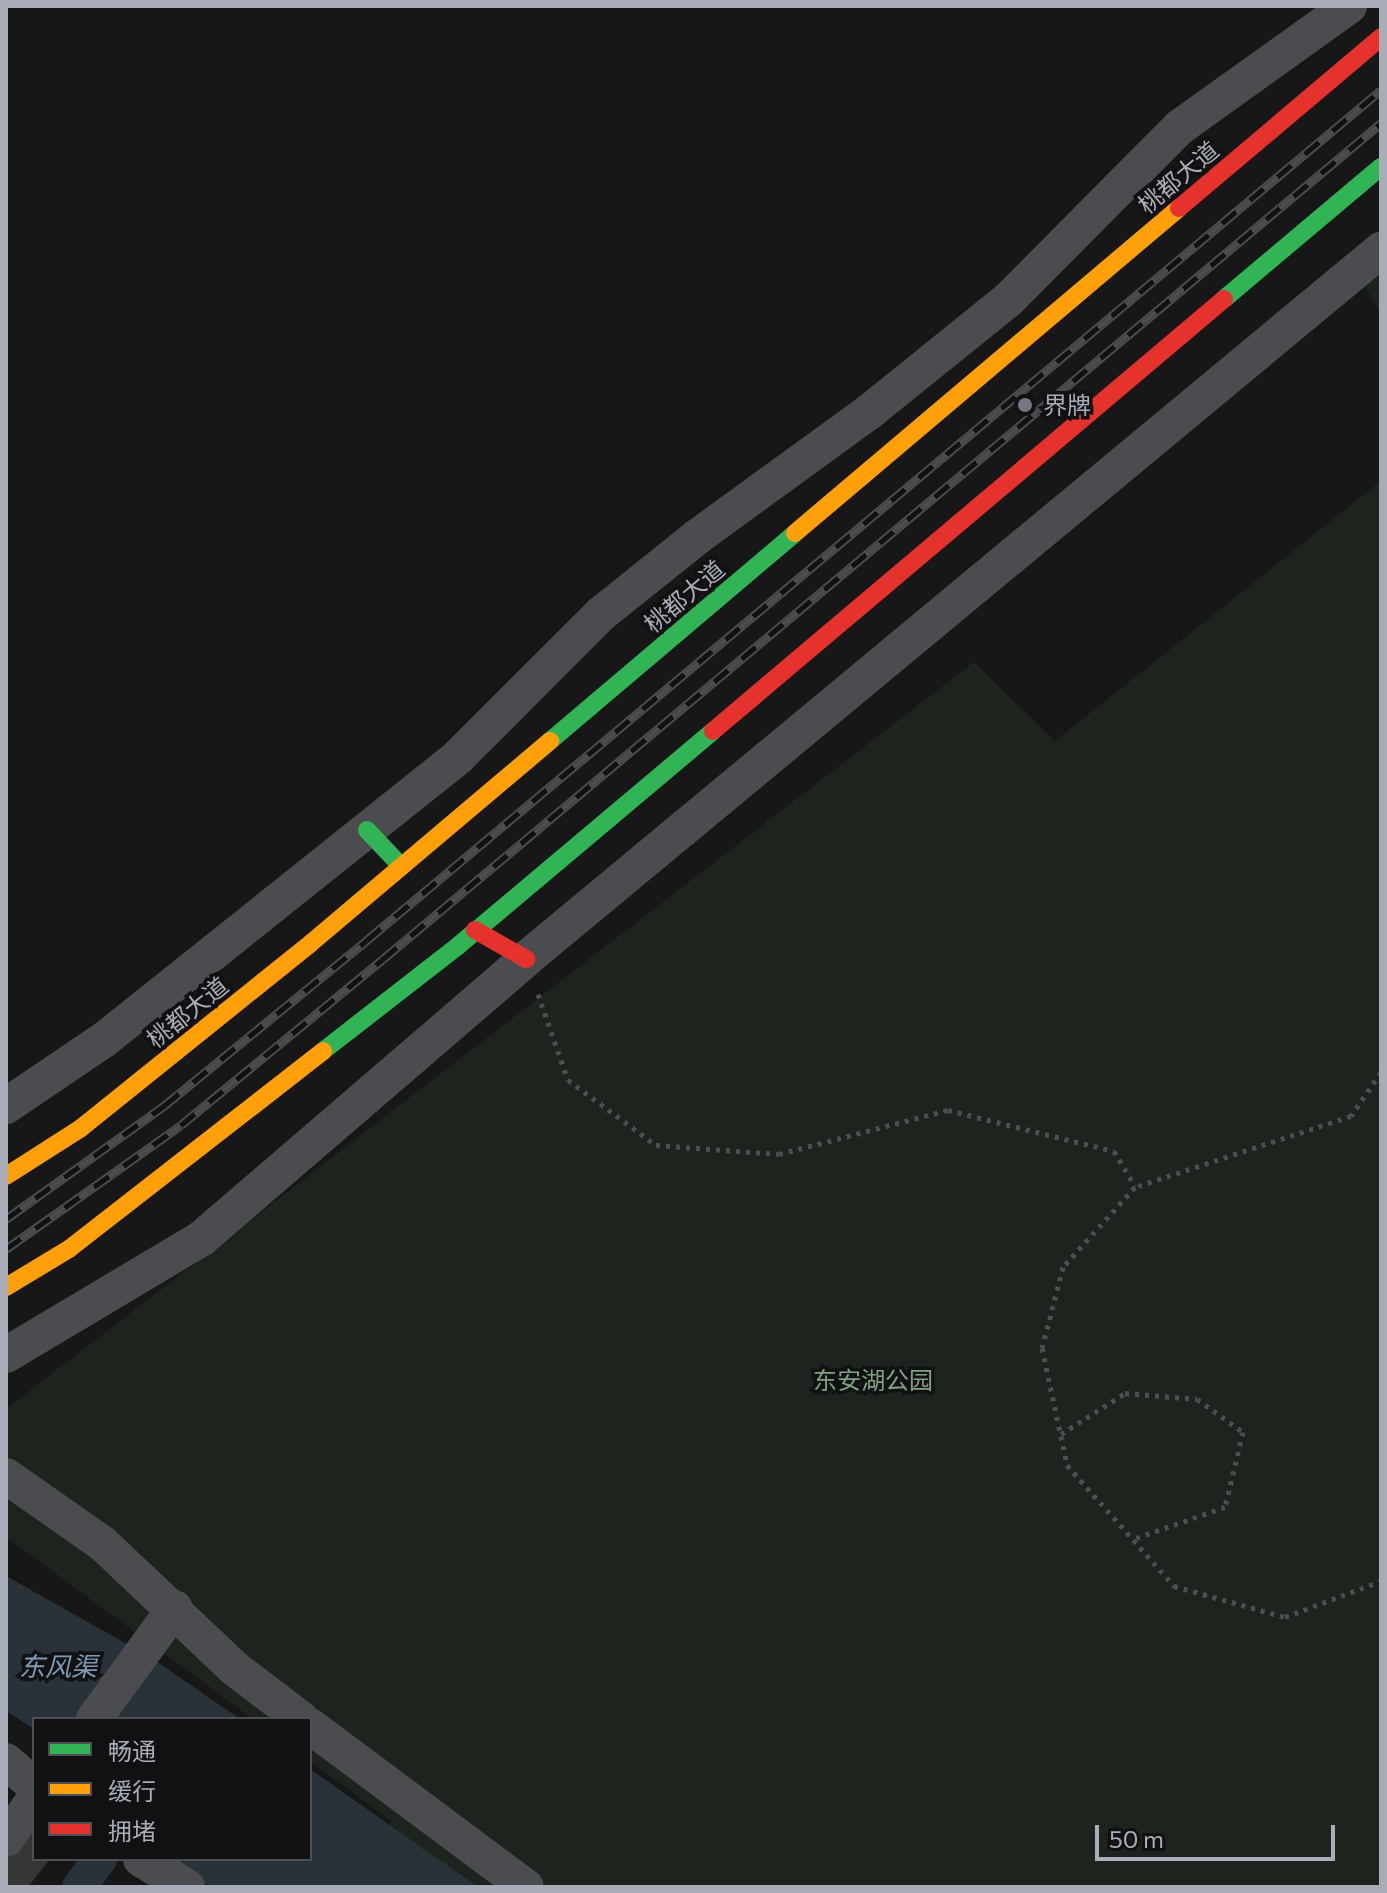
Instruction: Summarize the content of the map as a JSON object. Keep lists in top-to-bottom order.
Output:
{
  "streets": {
    "main road": ["桃都大道"]
  },
  "water": ["东风渠"],
  "parks": ["东安湖公园"],
  "places": ["界牌"],
  "legend": ["畅通", "缓行", "拥堵"],
  "scale_bar": "50 m"
}
